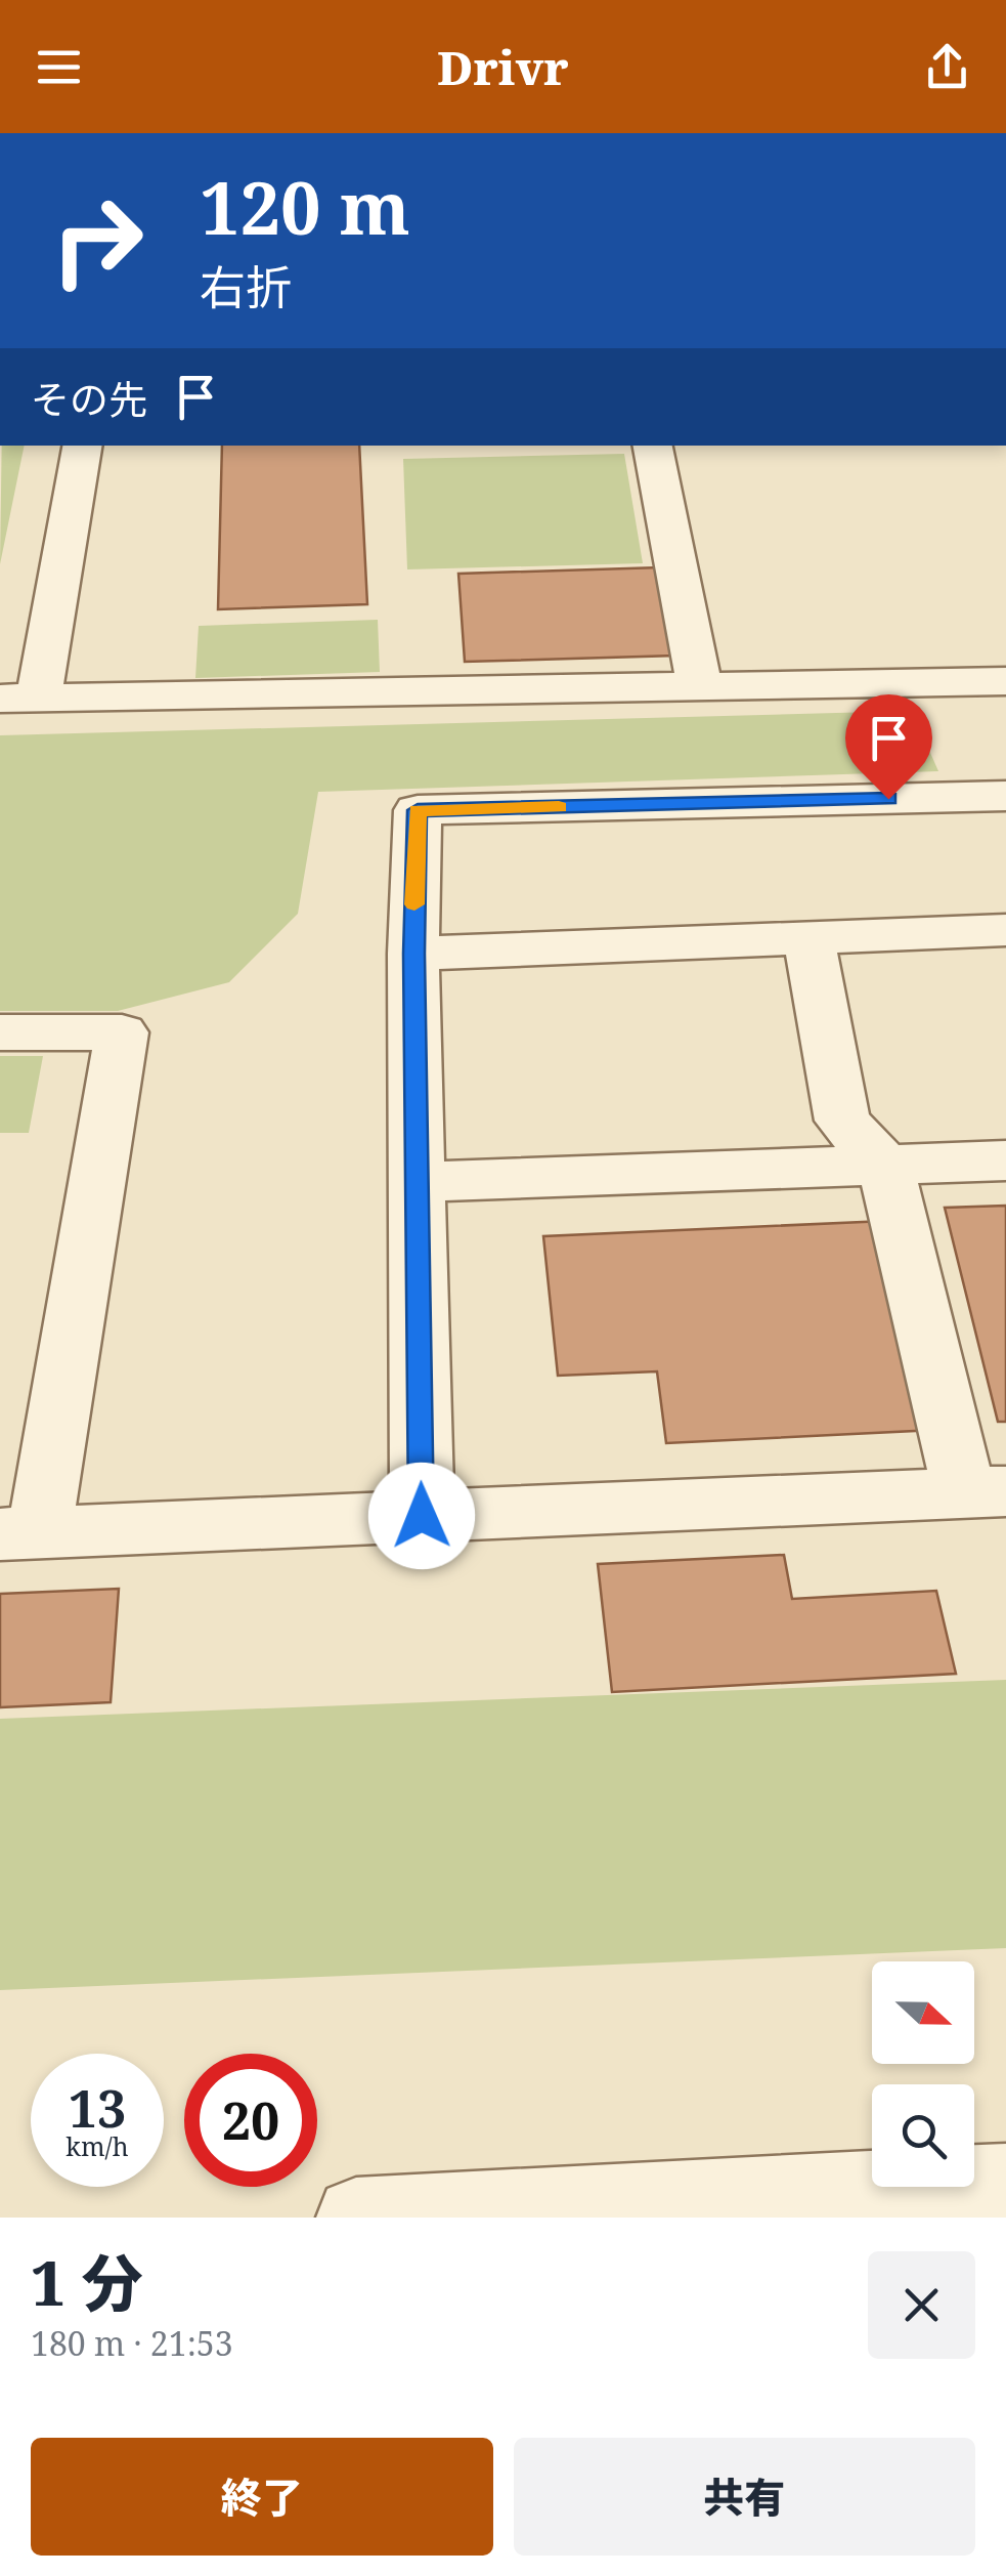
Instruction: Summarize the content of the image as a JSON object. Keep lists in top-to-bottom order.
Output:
{
  "north": "right",
  "page": {
    "header": "Drivr",
    "turn": ["120 m", "右折"],
    "then": "その先",
    "speed": "13 km/h",
    "limit": "20",
    "heading": ["1 分", "180 m · 21:53"],
    "buttons": ["終了", "共有"]
  }
}
